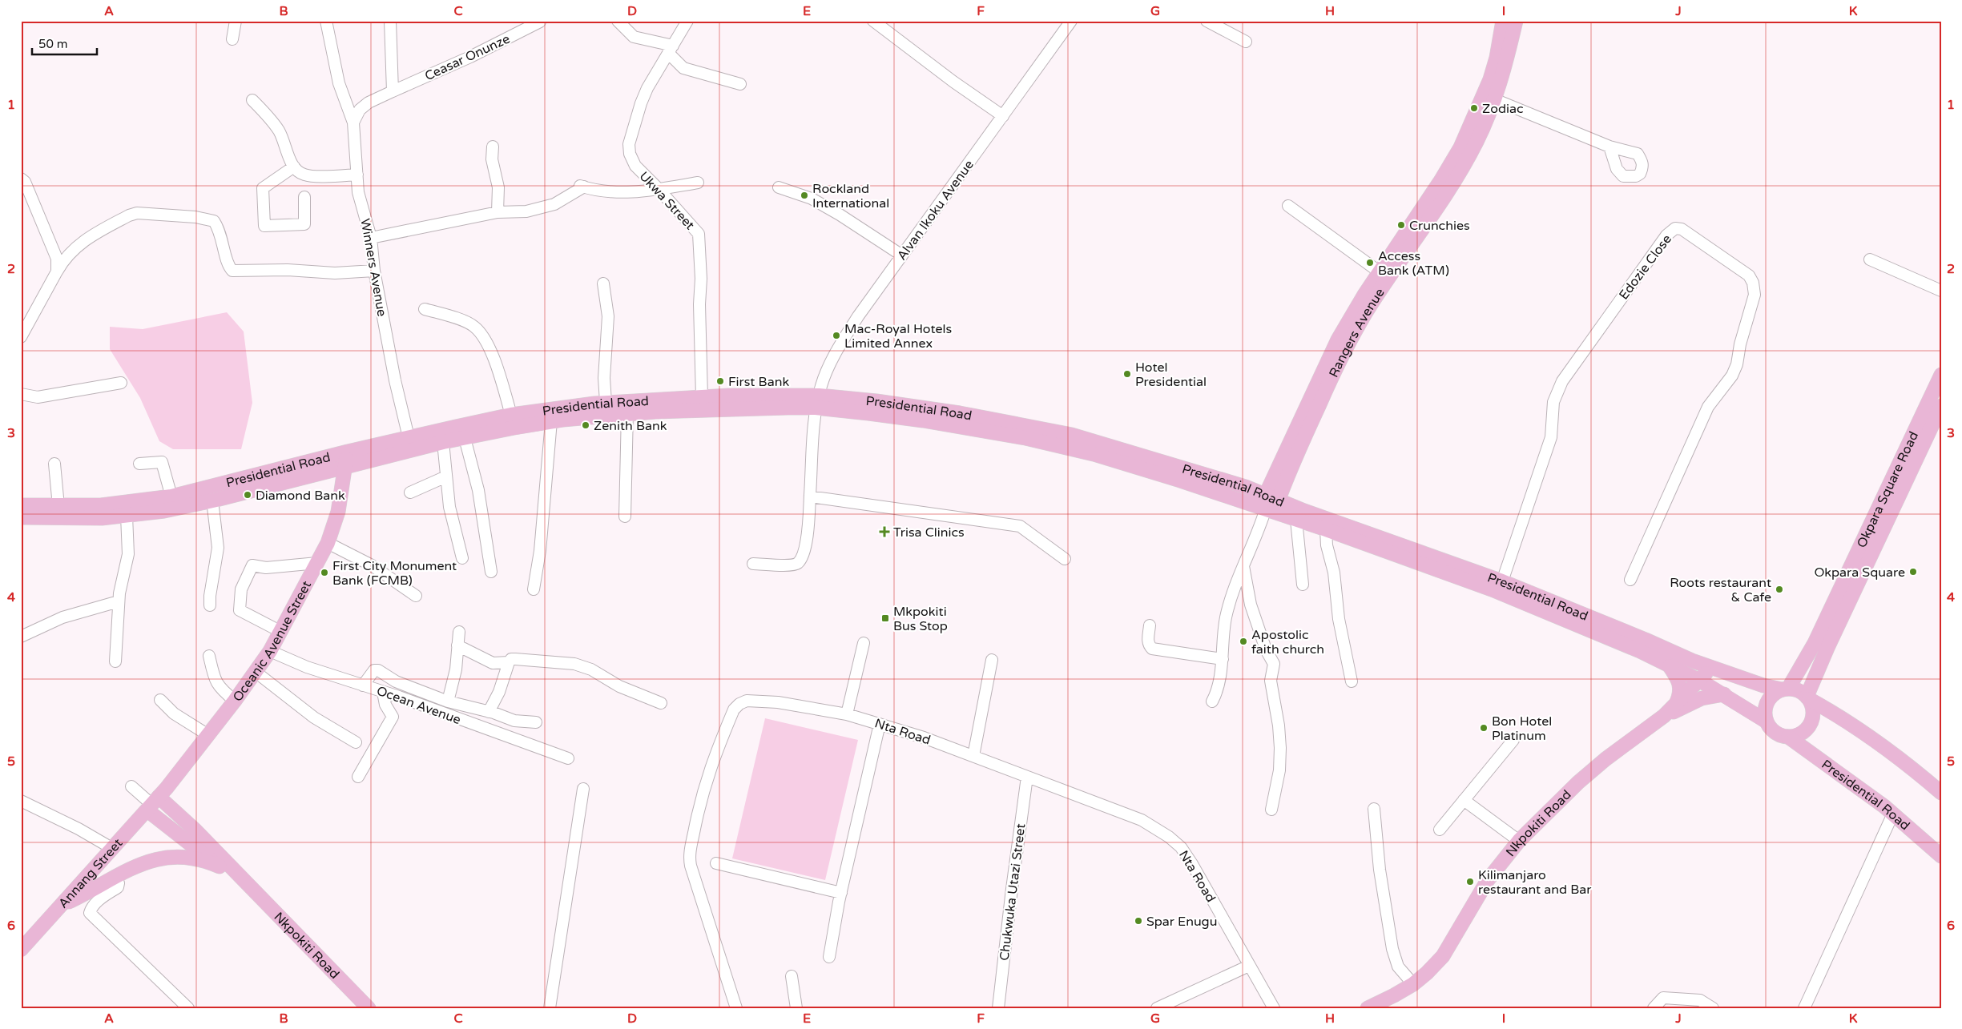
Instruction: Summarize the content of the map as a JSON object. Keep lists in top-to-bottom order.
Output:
{
  "streets": {
    "main road": [
      "Rangers Avenue",
      "Presidential Road",
      "Okpara Square Road",
      "Oceanic Avenue Street",
      "Nkpokiti Road",
      "Annang Street"
    ],
    "street": [
      "Ceasar Onunze",
      "Ukwa Street",
      "Alvan Ikoku Avenue",
      "Edozie Close",
      "Winners Avenue",
      "Ocean Avenue",
      "Nta Road",
      "Chukwuka Utazi Street"
    ]
  },
  "crossings": [
    ["Ukwa Street", "Presidential Road"],
    ["Alvan Ikoku Avenue", "Presidential Road"],
    ["Edozie Close", "Presidential Road"],
    ["Winners Avenue", "Presidential Road"],
    ["Presidential Road", "Okpara Square Road"],
    ["Presidential Road", "Oceanic Avenue Street"],
    ["Presidential Road", "Nkpokiti Road"],
    ["Oceanic Avenue Street", "Ocean Avenue"],
    ["Oceanic Avenue Street", "Annang Street"],
    ["Nta Road", "Chukwuka Utazi Street"]
  ],
  "places": {
    "other": [
      "Zodiac",
      "Rockland International",
      "Crunchies",
      "Access Bank (ATM)",
      "Mac-Royal Hotels Limited Annex",
      "Hotel Presidential",
      "First Bank",
      "Zenith Bank",
      "Diamond Bank",
      "Okpara Square",
      "First City Monument Bank (FCMB)",
      "Roots restaurant & Cafe",
      "Apostolic faith church",
      "Bon Hotel Platinum",
      "Kilimanjaro restaurant and Bar",
      "Spar Enugu"
    ],
    "health": ["Trisa Clinics"],
    "transit": ["Mkpokiti Bus Stop"]
  },
  "scale_bar": "50 m",
  "grid": {
    "columns": [
      "A",
      "B",
      "C",
      "D",
      "E",
      "F",
      "G",
      "H",
      "I",
      "J",
      "K"
    ],
    "rows": [
      "1",
      "2",
      "3",
      "4",
      "5",
      "6"
    ]
  }
}
